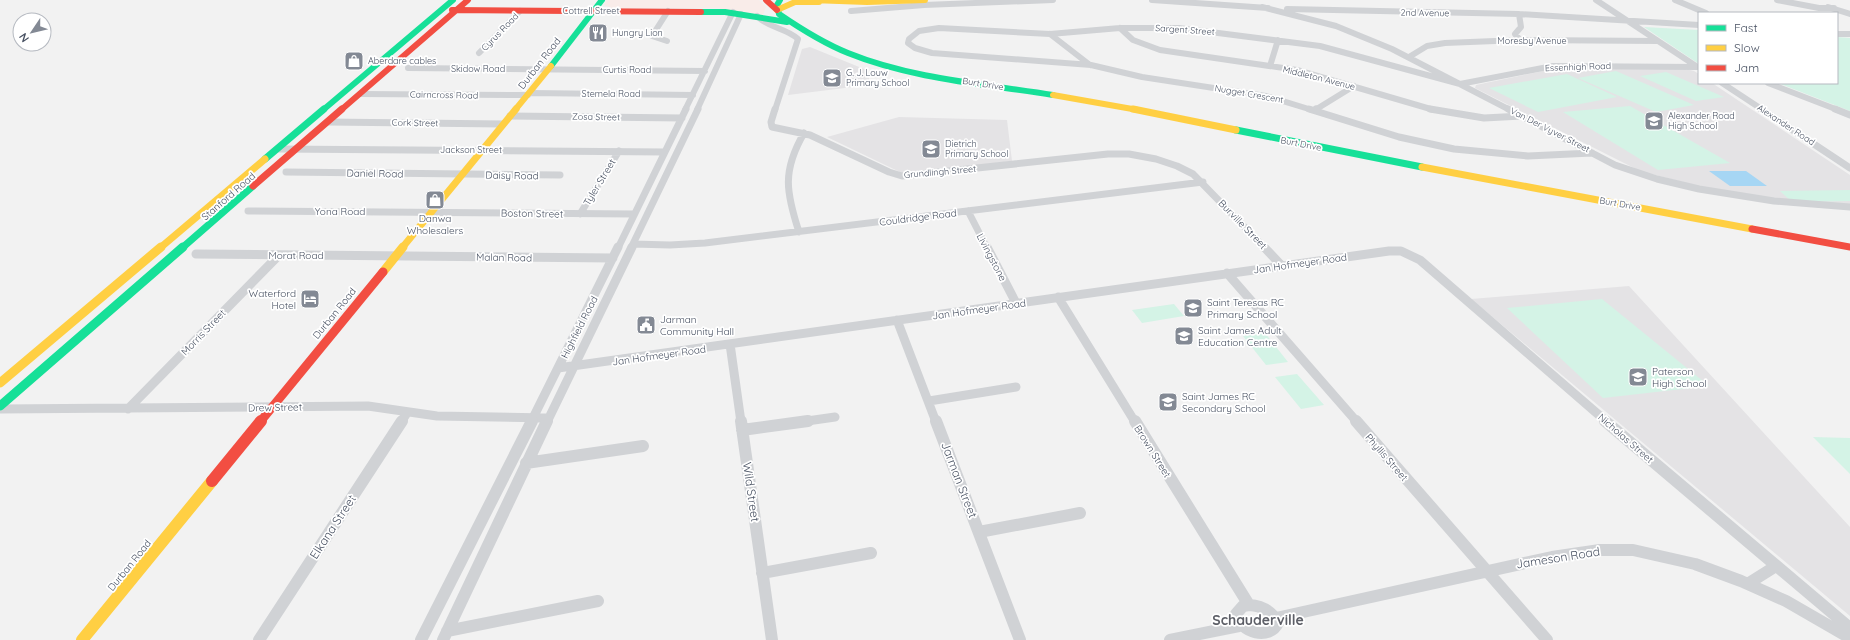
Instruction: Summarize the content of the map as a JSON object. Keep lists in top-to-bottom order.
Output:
{
  "streets": {
    "street": [
      "Cottrell Street",
      "2nd Avenue",
      "Sargent Street",
      "Cyrus Road",
      "Moresby Avenue",
      "Durban Road",
      "Essenhigh Road",
      "Skidow Road",
      "Curtis Road",
      "Middleton Avenue",
      "Burt Drive",
      "Stemela Road",
      "Nugget Crescent",
      "Cairncross Road",
      "Zosa Street",
      "Cork Street",
      "Alexander Road",
      "Van Der Vyver Street",
      "Jackson Street",
      "Grundlingh Street",
      "Daniel Road",
      "Daisy Road",
      "Tyler Street",
      "Stanford Road",
      "Yona Road",
      "Boston Street",
      "Couldridge Road",
      "Burville Street",
      "Morat Road",
      "Malan Road",
      "Livingstone",
      "Jan Hofmeyer Road",
      "Highfield Road",
      "Morris Street",
      "Drew Street",
      "Nicholas Street",
      "Brown Street",
      "Phyllis Street",
      "Jarman Street",
      "Wild Street",
      "Elkana Street",
      "Jameson Road"
    ]
  },
  "crossings": [
    ["Cottrell Street", "Cyrus Road"],
    ["Cottrell Street", "Durban Road"],
    ["Cottrell Street", "Burt Drive"],
    ["Cottrell Street", "Grundlingh Street"],
    ["Cottrell Street", "Stanford Road"],
    ["Cottrell Street", "Highfield Road"],
    ["2nd Avenue", "Van Der Vyver Street"],
    ["Sargent Street", "Essenhigh Road"],
    ["Sargent Street", "Middleton Avenue"],
    ["Sargent Street", "Nugget Crescent"],
    ["Sargent Street", "Van Der Vyver Street"],
    ["Moresby Avenue", "Van Der Vyver Street"],
    ["Durban Road", "Skidow Road"],
    ["Durban Road", "Curtis Road"],
    ["Durban Road", "Stemela Road"],
    ["Durban Road", "Cairncross Road"],
    ["Durban Road", "Zosa Street"],
    ["Durban Road", "Cork Street"],
    ["Durban Road", "Jackson Street"],
    ["Durban Road", "Daniel Road"],
    ["Durban Road", "Daisy Road"],
    ["Durban Road", "Yona Road"],
    ["Durban Road", "Boston Street"],
    ["Durban Road", "Morat Road"],
    ["Durban Road", "Malan Road"],
    ["Durban Road", "Drew Street"],
    ["Essenhigh Road", "Van Der Vyver Street"],
    ["Skidow Road", "Curtis Road"],
    ["Curtis Road", "Highfield Road"],
    ["Middleton Avenue", "Van Der Vyver Street"],
    ["Stemela Road", "Cairncross Road"],
    ["Stemela Road", "Highfield Road"],
    ["Nugget Crescent", "Van Der Vyver Street"],
    ["Cairncross Road", "Stanford Road"],
    ["Zosa Street", "Highfield Road"],
    ["Cork Street", "Stanford Road"],
    ["Jackson Street", "Tyler Street"],
    ["Jackson Street", "Stanford Road"],
    ["Jackson Street", "Highfield Road"],
    ["Grundlingh Street", "Couldridge Road"],
    ["Grundlingh Street", "Burville Street"],
    ["Daniel Road", "Daisy Road"],
    ["Tyler Street", "Boston Street"],
    ["Stanford Road", "Drew Street"],
    ["Yona Road", "Boston Street"],
    ["Boston Street", "Highfield Road"],
    ["Couldridge Road", "Burville Street"],
    ["Couldridge Road", "Livingstone"],
    ["Couldridge Road", "Highfield Road"],
    ["Burville Street", "Jan Hofmeyer Road"],
    ["Morat Road", "Malan Road"],
    ["Morat Road", "Morris Street"],
    ["Malan Road", "Highfield Road"],
    ["Livingstone", "Jan Hofmeyer Road"],
    ["Jan Hofmeyer Road", "Highfield Road"],
    ["Jan Hofmeyer Road", "Nicholas Street"],
    ["Jan Hofmeyer Road", "Brown Street"],
    ["Jan Hofmeyer Road", "Phyllis Street"],
    ["Jan Hofmeyer Road", "Jarman Street"],
    ["Jan Hofmeyer Road", "Wild Street"],
    ["Highfield Road", "Drew Street"],
    ["Morris Street", "Drew Street"],
    ["Drew Street", "Elkana Street"],
    ["Brown Street", "Jameson Road"],
    ["Phyllis Street", "Jameson Road"]
  ],
  "districts": ["Schauderville"],
  "places": {
    "restaurant": ["Hungry Lion"],
    "shop": ["Aberdare cables", "Danwa Wholesalers"],
    "school or university": [
      "G. J. Louw Primary School",
      "Alexander Road High School",
      "Dietrich Primary School",
      "Saint Teresas RC Primary School",
      "Saint James Adult Education Centre",
      "Paterson High School",
      "Saint James RC Secondary School"
    ],
    "hotel": ["Waterford Hotel"],
    "public building": ["Jarman Community Hall"]
  },
  "legend": ["Fast", "Slow", "Jam"],
  "north": "bottom left"
}
